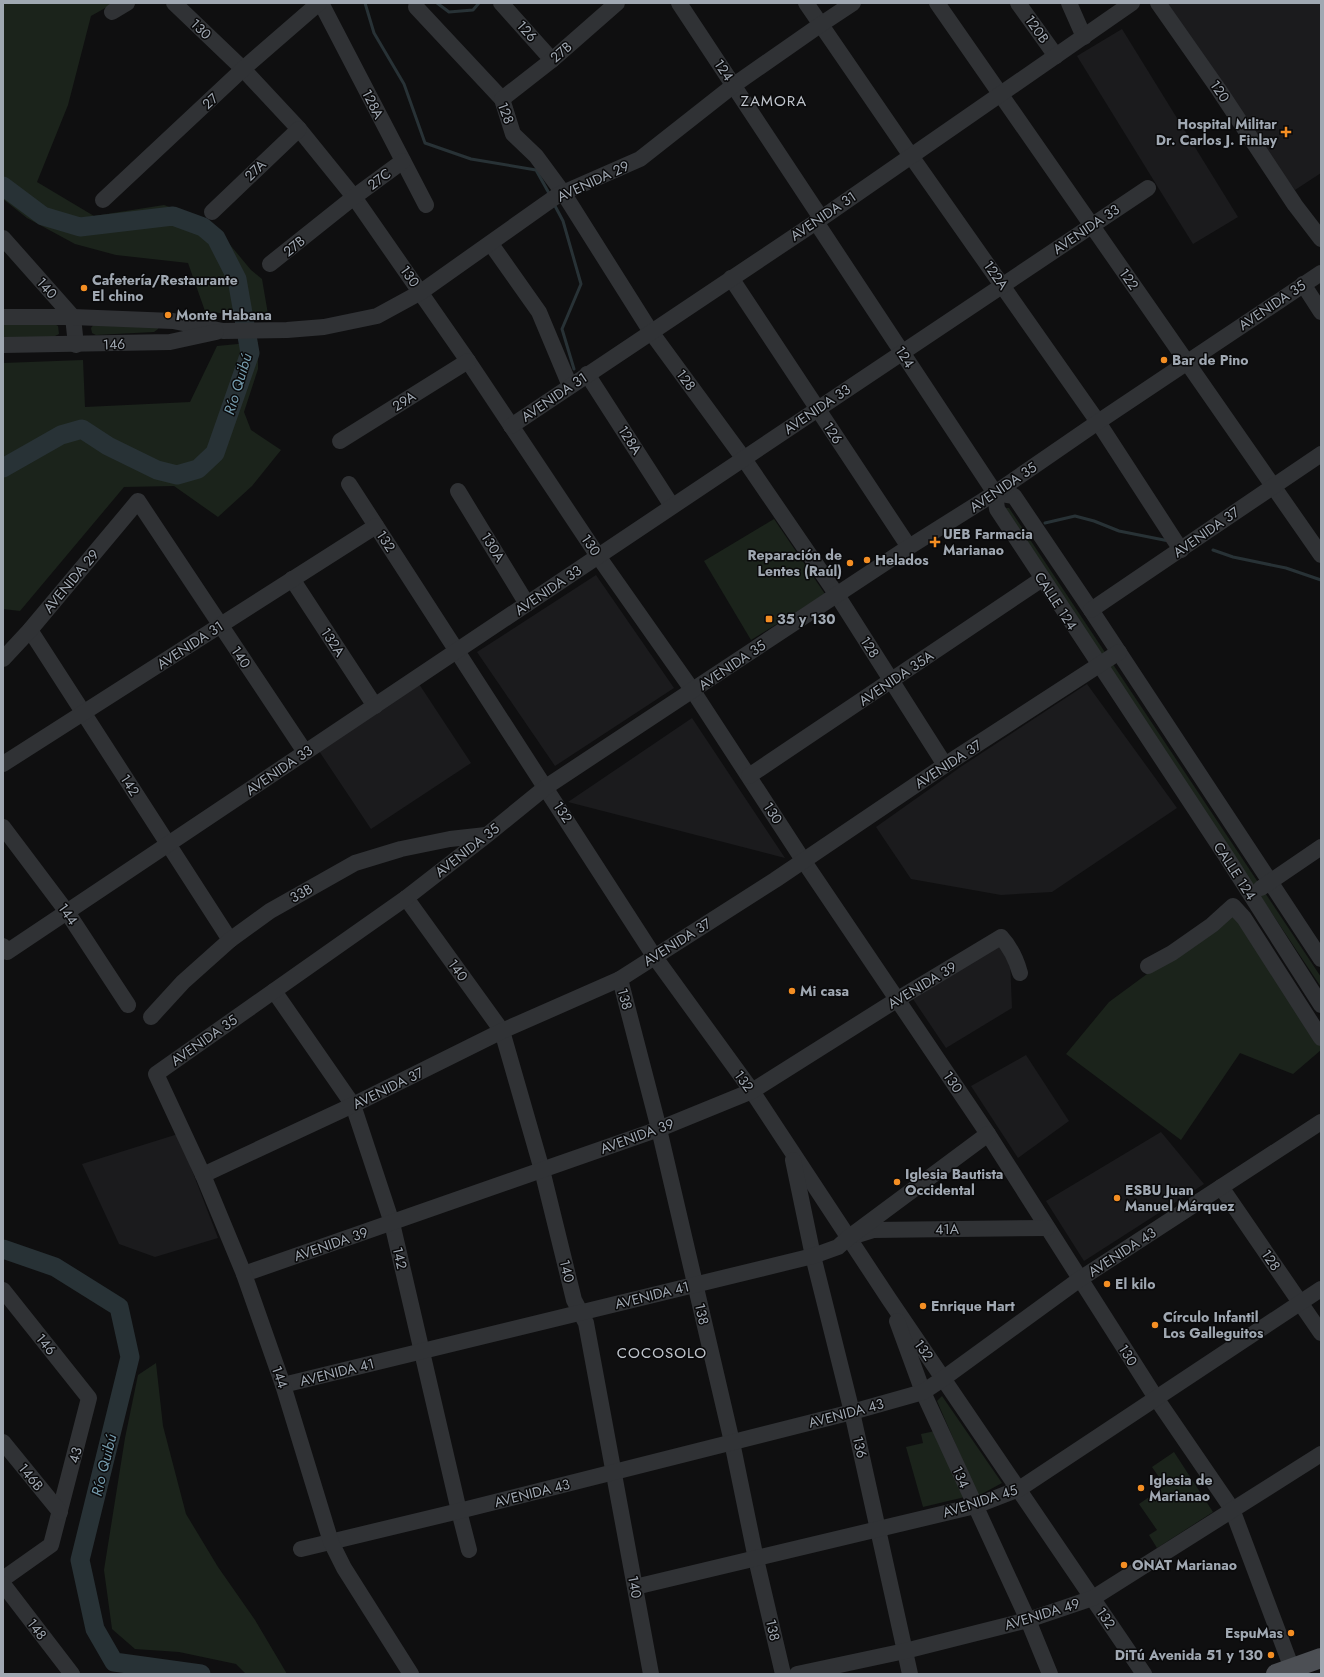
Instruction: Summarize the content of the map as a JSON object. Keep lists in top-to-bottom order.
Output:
{
  "streets": {
    "street": [
      "130",
      "120B",
      "126",
      "27B",
      "124",
      "120",
      "27",
      "128A",
      "128",
      "27A",
      "27C",
      "AVENIDA 29",
      "AVENIDA 31",
      "AVENIDA 33",
      "122A",
      "122",
      "140",
      "AVENIDA 35",
      "146",
      "29A",
      "AVENIDA 37",
      "132",
      "130A",
      "CALLE 124",
      "132A",
      "AVENIDA 35A",
      "142",
      "33B",
      "144",
      "AVENIDA 39",
      "138",
      "41A",
      "AVENIDA 43",
      "AVENIDA 41",
      "136",
      "43",
      "146B",
      "134",
      "AVENIDA 45",
      "AVENIDA 49",
      "148"
    ]
  },
  "crossings": [
    ["130", "27B"],
    ["130", "27"],
    ["130", "27A"],
    ["130", "27C"],
    ["130", "AVENIDA 29"],
    ["130", "AVENIDA 31"],
    ["130", "AVENIDA 33"],
    ["130", "AVENIDA 35"],
    ["130", "29A"],
    ["130", "AVENIDA 37"],
    ["130", "AVENIDA 35A"],
    ["130", "AVENIDA 39"],
    ["130", "41A"],
    ["130", "AVENIDA 43"],
    ["130", "AVENIDA 41"],
    ["130", "AVENIDA 45"],
    ["130", "AVENIDA 49"],
    ["120B", "AVENIDA 31"],
    ["126", "27B"],
    ["126", "AVENIDA 31"],
    ["126", "AVENIDA 33"],
    ["126", "AVENIDA 35"],
    ["27B", "128"],
    ["27B", "27C"],
    ["124", "AVENIDA 29"],
    ["124", "AVENIDA 31"],
    ["124", "AVENIDA 33"],
    ["124", "AVENIDA 35"],
    ["124", "CALLE 124"],
    ["27", "128A"],
    ["128A", "27C"],
    ["128A", "AVENIDA 31"],
    ["128A", "AVENIDA 33"],
    ["128", "AVENIDA 29"],
    ["128", "AVENIDA 31"],
    ["128", "AVENIDA 33"],
    ["128", "AVENIDA 35"],
    ["128", "AVENIDA 37"],
    ["128", "AVENIDA 35A"],
    ["128", "AVENIDA 43"],
    ["128", "AVENIDA 45"],
    ["AVENIDA 29", "122A"],
    ["AVENIDA 29", "140"],
    ["AVENIDA 29", "146"],
    ["AVENIDA 29", "142"],
    ["AVENIDA 31", "122A"],
    ["AVENIDA 31", "122"],
    ["AVENIDA 31", "140"],
    ["AVENIDA 31", "132"],
    ["AVENIDA 31", "132A"],
    ["AVENIDA 31", "142"],
    ["AVENIDA 33", "122A"],
    ["AVENIDA 33", "122"],
    ["AVENIDA 33", "140"],
    ["AVENIDA 33", "132"],
    ["AVENIDA 33", "130A"],
    ["AVENIDA 33", "132A"],
    ["AVENIDA 33", "142"],
    ["AVENIDA 33", "144"],
    ["122A", "AVENIDA 35"],
    ["122A", "AVENIDA 37"],
    ["122", "AVENIDA 35"],
    ["122", "AVENIDA 37"],
    ["140", "AVENIDA 35"],
    ["140", "146"],
    ["140", "AVENIDA 37"],
    ["140", "AVENIDA 39"],
    ["140", "AVENIDA 43"],
    ["140", "AVENIDA 41"],
    ["140", "AVENIDA 45"],
    ["AVENIDA 35", "132"],
    ["AVENIDA 35", "CALLE 124"],
    ["AVENIDA 35", "142"],
    ["AVENIDA 35", "33B"],
    ["AVENIDA 35", "144"],
    ["146", "43"],
    ["AVENIDA 37", "132"],
    ["AVENIDA 37", "CALLE 124"],
    ["AVENIDA 37", "142"],
    ["AVENIDA 37", "144"],
    ["AVENIDA 37", "138"],
    ["132", "AVENIDA 39"],
    ["132", "41A"],
    ["132", "AVENIDA 43"],
    ["132", "AVENIDA 41"],
    ["132", "136"],
    ["132", "134"],
    ["132", "AVENIDA 45"],
    ["132", "AVENIDA 49"],
    ["CALLE 124", "AVENIDA 35A"],
    ["142", "33B"],
    ["142", "AVENIDA 39"],
    ["142", "AVENIDA 43"],
    ["142", "AVENIDA 41"],
    ["144", "AVENIDA 39"],
    ["144", "AVENIDA 43"],
    ["144", "AVENIDA 41"],
    ["AVENIDA 39", "138"],
    ["138", "AVENIDA 43"],
    ["138", "AVENIDA 41"],
    ["138", "AVENIDA 45"],
    ["41A", "AVENIDA 41"],
    ["AVENIDA 43", "136"],
    ["AVENIDA 43", "134"],
    ["AVENIDA 41", "136"],
    ["136", "AVENIDA 45"],
    ["136", "AVENIDA 49"],
    ["43", "146B"],
    ["134", "AVENIDA 45"],
    ["134", "AVENIDA 49"]
  ],
  "districts": ["ZAMORA", "COCOSOLO"],
  "water": ["Río Quibú"],
  "places": {
    "health": ["Hospital Militar Dr. Carlos J. Finlay", "UEB Farmacia Marianao"],
    "other": [
      "Cafetería/Restaurante El chino",
      "Monte Habana",
      "Bar de Pino",
      "Helados",
      "Reparación de Lentes (Raúl)",
      "Mi casa",
      "Iglesia Bautista Occidental",
      "ESBU Juan Manuel Márquez",
      "El kilo",
      "Enrique Hart",
      "Círculo Infantil Los Galleguitos",
      "Iglesia de Marianao",
      "ONAT Marianao",
      "EspuMas",
      "DiTú Avenida 51 y 130"
    ],
    "transit": ["35 y 130"]
  }
}
